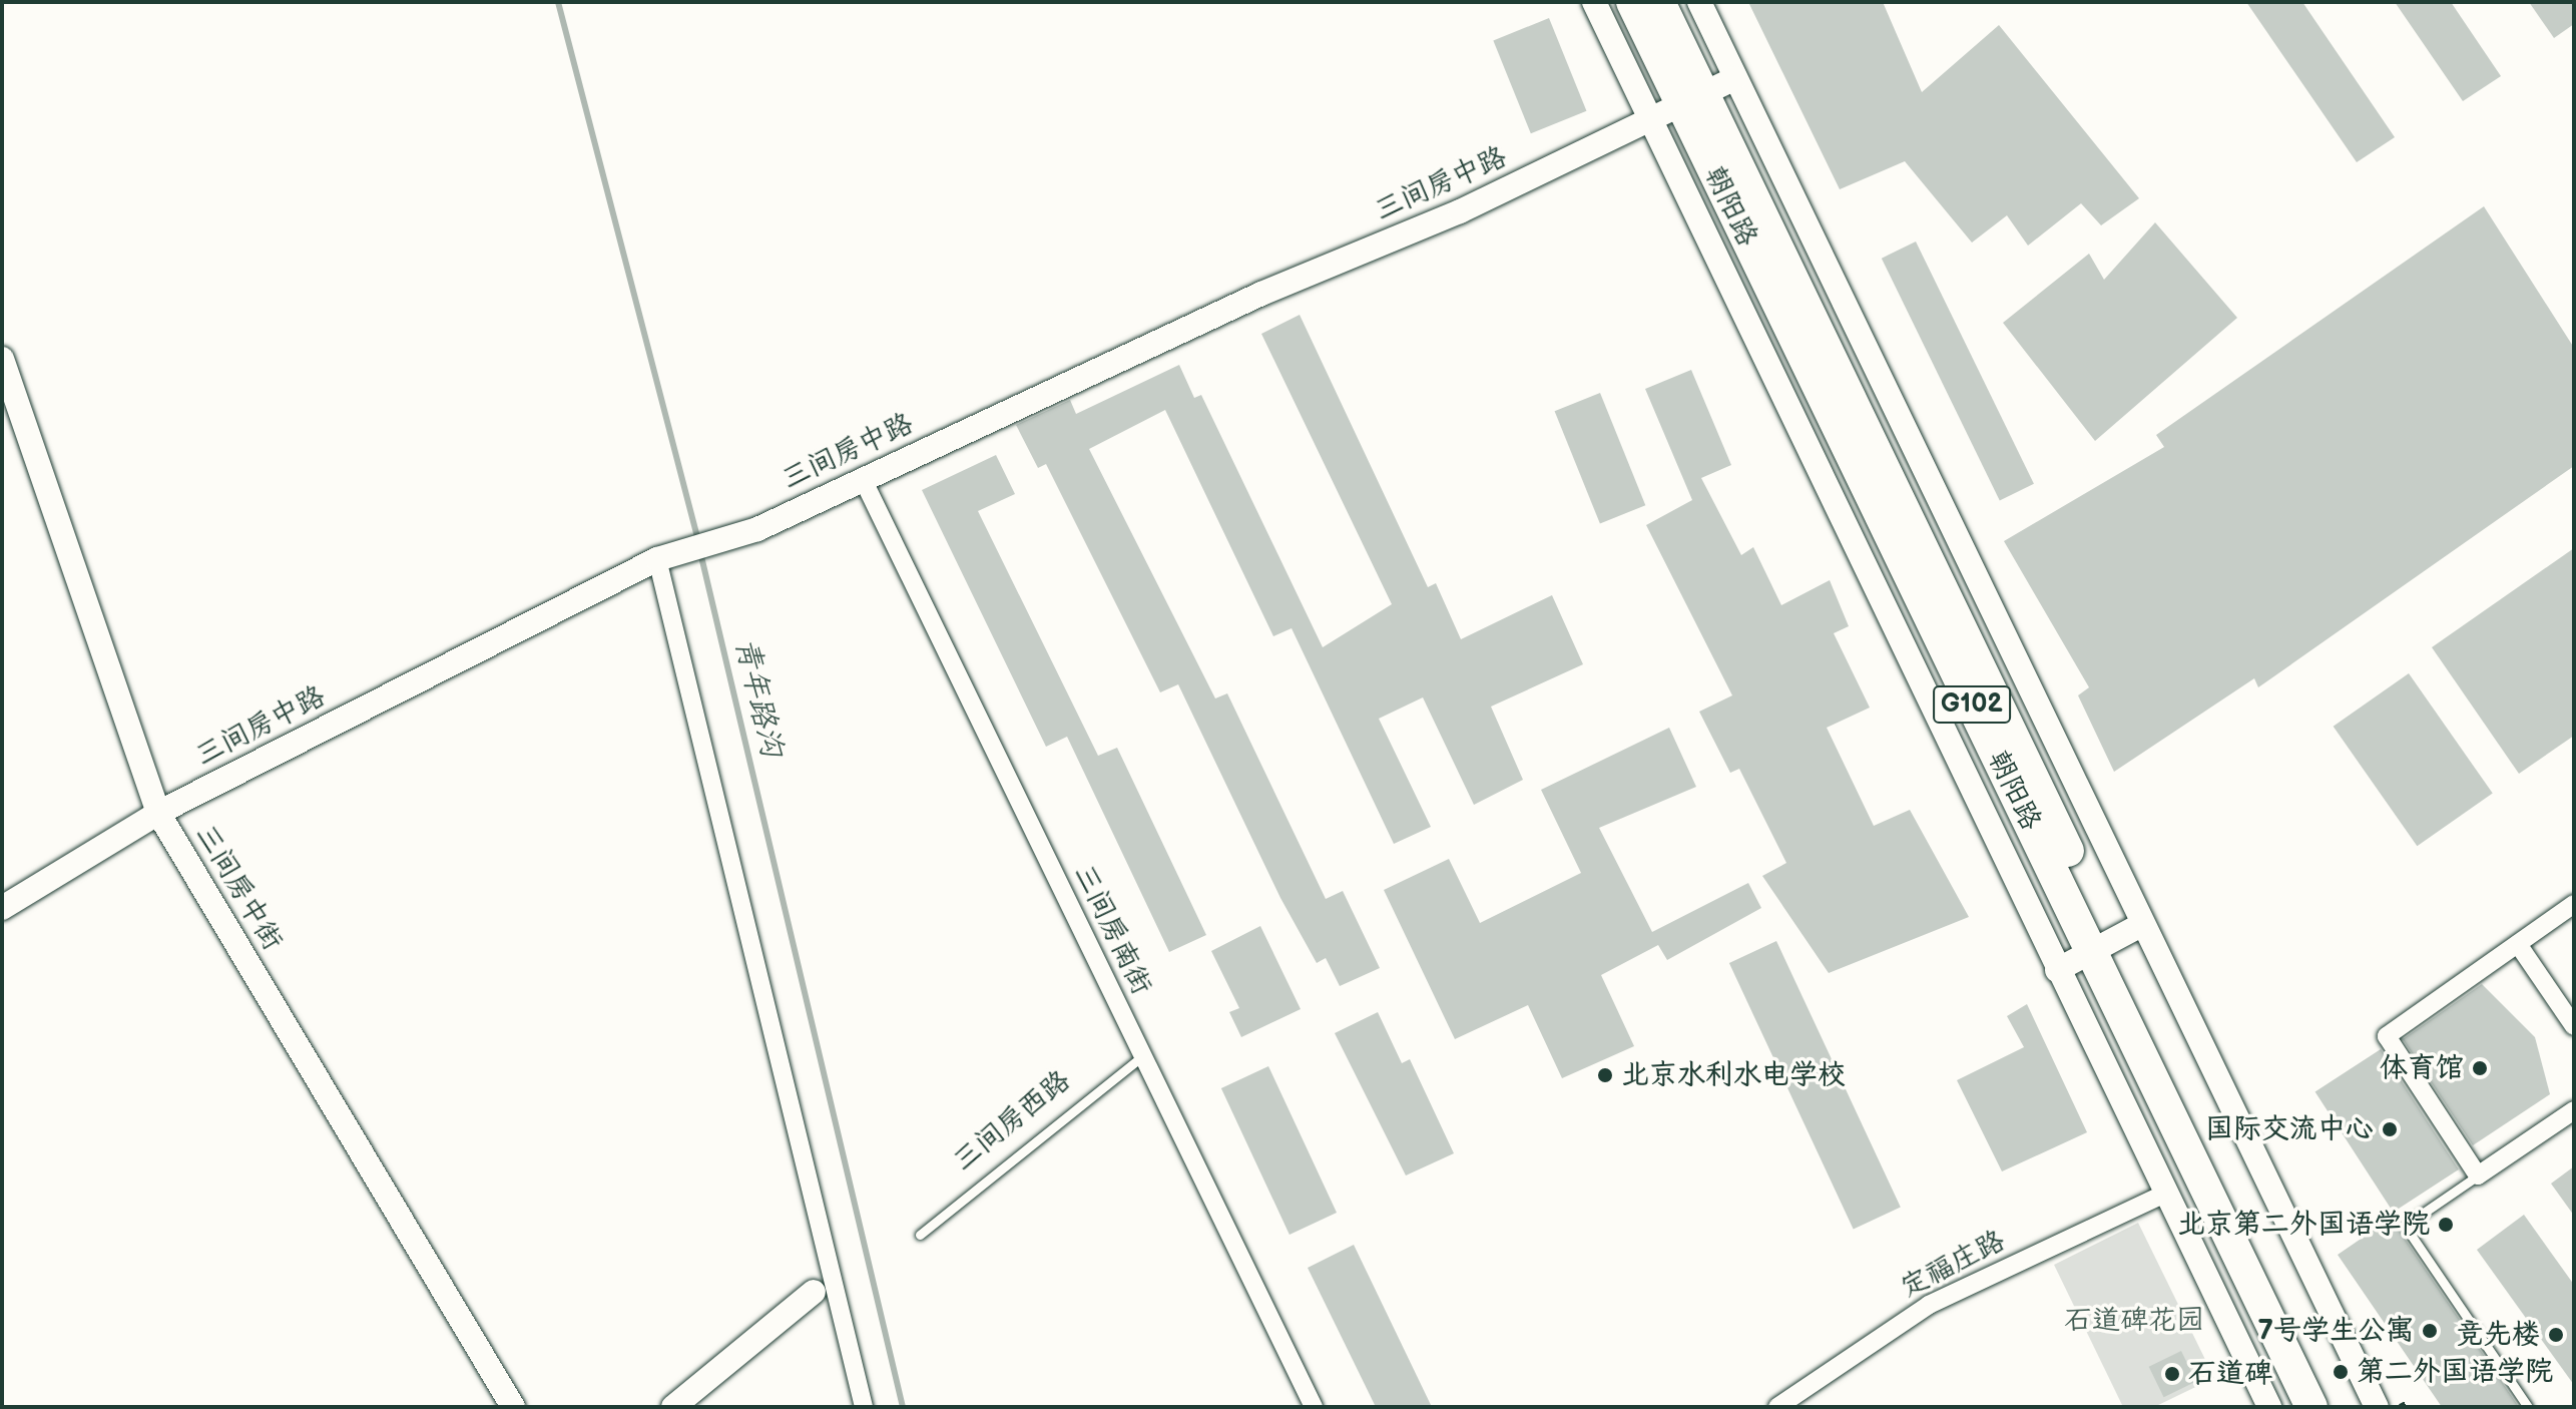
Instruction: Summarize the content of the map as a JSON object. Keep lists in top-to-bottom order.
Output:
{
  "streets": {
    "highway": ["朝阳路", "G102"],
    "street": [
      "三间房中路",
      "三间房中街",
      "三间房南街",
      "定福庄路"
    ],
    "lane": ["三间房西路"]
  },
  "crossings": [
    ["三间房中路", "朝阳路"],
    ["三间房中路", "三间房中街"],
    ["三间房中路", "三间房南街"],
    ["朝阳路", "定福庄路"],
    ["三间房南街", "三间房西路"]
  ],
  "water": ["青年路沟"],
  "parks": ["石道碑花园"],
  "places": [
    "体育馆",
    "北京水利水电学校",
    "国际交流中心",
    "北京第二外国语学院",
    "7号学生公寓",
    "竞先楼",
    "第二外国语学院",
    "石道碑"
  ]
}
